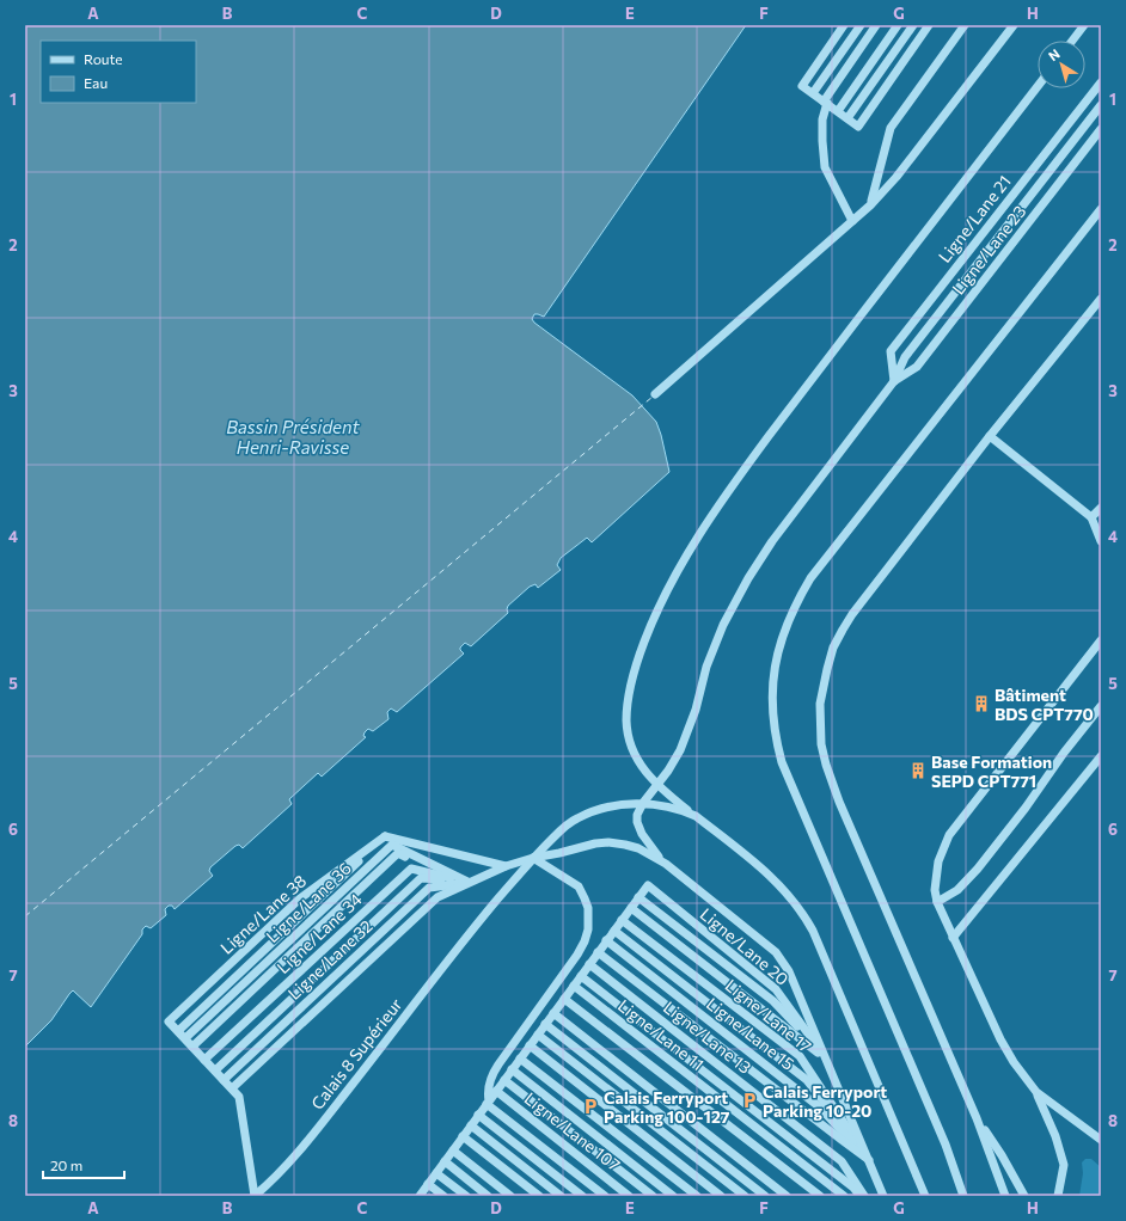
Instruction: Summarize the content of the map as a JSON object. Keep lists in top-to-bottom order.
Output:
{
  "streets": {
    "lane": [
      "Ligne/Lane 21",
      "Ligne/Lane 23",
      "Ligne/Lane 36",
      "Ligne/Lane 38",
      "Ligne/Lane 34",
      "Ligne/Lane 20",
      "Ligne/Lane 32",
      "Ligne/Lane 17",
      "Ligne/Lane 15",
      "Ligne/Lane 11",
      "Ligne/Lane 13",
      "Calais 8 Supérieur",
      "Ligne/Lane 107"
    ]
  },
  "crossings": [
    ["Ligne/Lane 21", "Ligne/Lane 23"],
    ["Ligne/Lane 36", "Ligne/Lane 34"],
    ["Ligne/Lane 36", "Ligne/Lane 32"],
    ["Ligne/Lane 34", "Ligne/Lane 32"],
    ["Ligne/Lane 17", "Ligne/Lane 15"]
  ],
  "water": ["Bassin Président Henri-Ravisse"],
  "places": {
    "building": ["Bâtiment BDS CPT770", "Base Formation SEPD CPT771"],
    "parking": ["Calais Ferryport Parking 10-20", "Calais Ferryport Parking 100-127"]
  },
  "legend": ["Route", "Eau"],
  "scale_bar": "20 m",
  "north": "top left",
  "grid": {
    "columns": [
      "A",
      "B",
      "C",
      "D",
      "E",
      "F",
      "G",
      "H"
    ],
    "rows": [
      "1",
      "2",
      "3",
      "4",
      "5",
      "6",
      "7",
      "8"
    ]
  }
}
